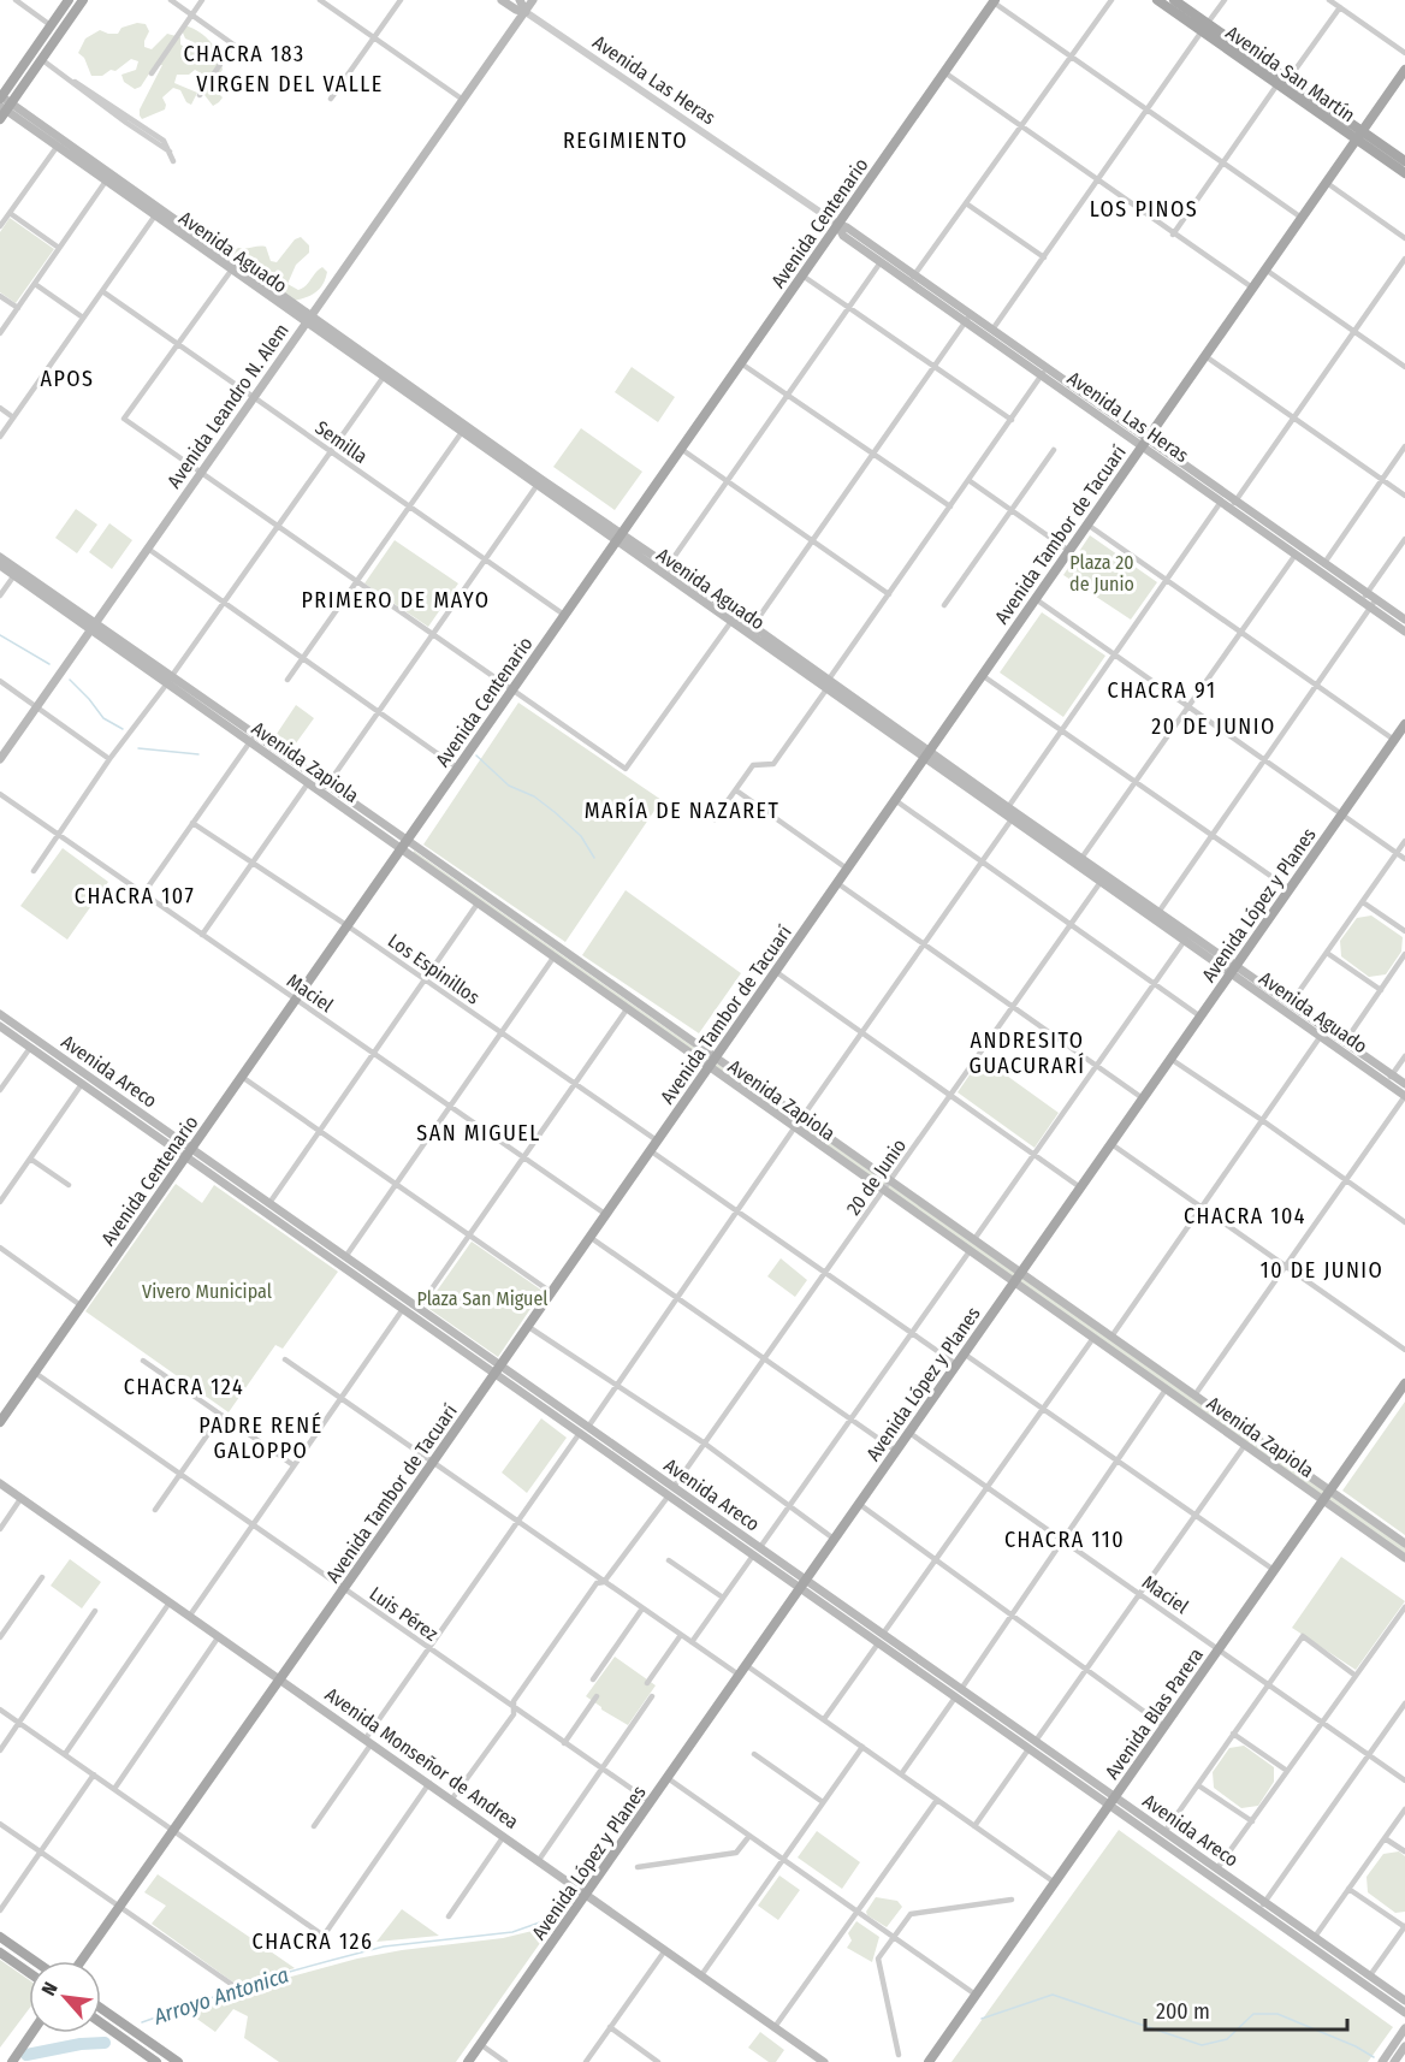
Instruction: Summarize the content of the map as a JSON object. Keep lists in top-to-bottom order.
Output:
{
  "streets": {
    "main road": [
      "Avenida San Martín",
      "Avenida Las Heras",
      "Avenida Centenario",
      "Avenida Aguado",
      "Avenida Leandro N. Alem",
      "Avenida Tambor de Tacuarí",
      "Avenida Zapiola",
      "Avenida López y Planes",
      "Avenida Areco",
      "Avenida Blas Parera",
      "Avenida Monseñor de Andrea"
    ],
    "street": [
      "Semilla",
      "Los Espinillos",
      "Maciel",
      "20 de Junio",
      "Luis Pérez"
    ]
  },
  "crossings": [
    ["Avenida San Martín", "Avenida Tambor de Tacuarí"],
    ["Avenida Las Heras", "Avenida Centenario"],
    ["Avenida Las Heras", "Avenida Leandro N. Alem"],
    ["Avenida Las Heras", "Avenida Tambor de Tacuarí"],
    ["Avenida Centenario", "Avenida Aguado"],
    ["Avenida Centenario", "Semilla"],
    ["Avenida Centenario", "Avenida Zapiola"],
    ["Avenida Centenario", "Los Espinillos"],
    ["Avenida Centenario", "Maciel"],
    ["Avenida Centenario", "Avenida Areco"],
    ["Avenida Centenario", "Luis Pérez"],
    ["Avenida Aguado", "Avenida Leandro N. Alem"],
    ["Avenida Aguado", "Avenida Tambor de Tacuarí"],
    ["Avenida Aguado", "Avenida López y Planes"],
    ["Avenida Aguado", "20 de Junio"],
    ["Avenida Leandro N. Alem", "Semilla"],
    ["Avenida Leandro N. Alem", "Avenida Zapiola"],
    ["Avenida Tambor de Tacuarí", "Avenida Zapiola"],
    ["Avenida Tambor de Tacuarí", "Los Espinillos"],
    ["Avenida Tambor de Tacuarí", "Maciel"],
    ["Avenida Tambor de Tacuarí", "Avenida Areco"],
    ["Avenida Tambor de Tacuarí", "Luis Pérez"],
    ["Avenida Tambor de Tacuarí", "Avenida Monseñor de Andrea"],
    ["Avenida Zapiola", "Avenida López y Planes"],
    ["Avenida Zapiola", "20 de Junio"],
    ["Avenida Zapiola", "Avenida Blas Parera"],
    ["Avenida López y Planes", "Maciel"],
    ["Avenida López y Planes", "Avenida Areco"],
    ["Avenida López y Planes", "Luis Pérez"],
    ["Avenida López y Planes", "Avenida Monseñor de Andrea"],
    ["Maciel", "Avenida Blas Parera"],
    ["Avenida Areco", "20 de Junio"],
    ["Avenida Areco", "Avenida Blas Parera"]
  ],
  "districts": [
    "CHACRA 183",
    "VIRGEN DEL VALLE",
    "REGIMIENTO",
    "LOS PINOS",
    "APOS",
    "PRIMERO DE MAYO",
    "CHACRA 91",
    "20 DE JUNIO",
    "MARÍA DE NAZARET",
    "CHACRA 107",
    "ANDRESITO GUACURARÍ",
    "SAN MIGUEL",
    "CHACRA 104",
    "10 DE JUNIO",
    "CHACRA 124",
    "PADRE RENÉ GALOPPO",
    "CHACRA 110",
    "CHACRA 126"
  ],
  "water": ["Arroyo Antonica"],
  "parks": ["Plaza 20 de Junio", "Vivero Municipal", "Plaza San Miguel"],
  "scale_bar": "200 m",
  "north": "top left"
}
